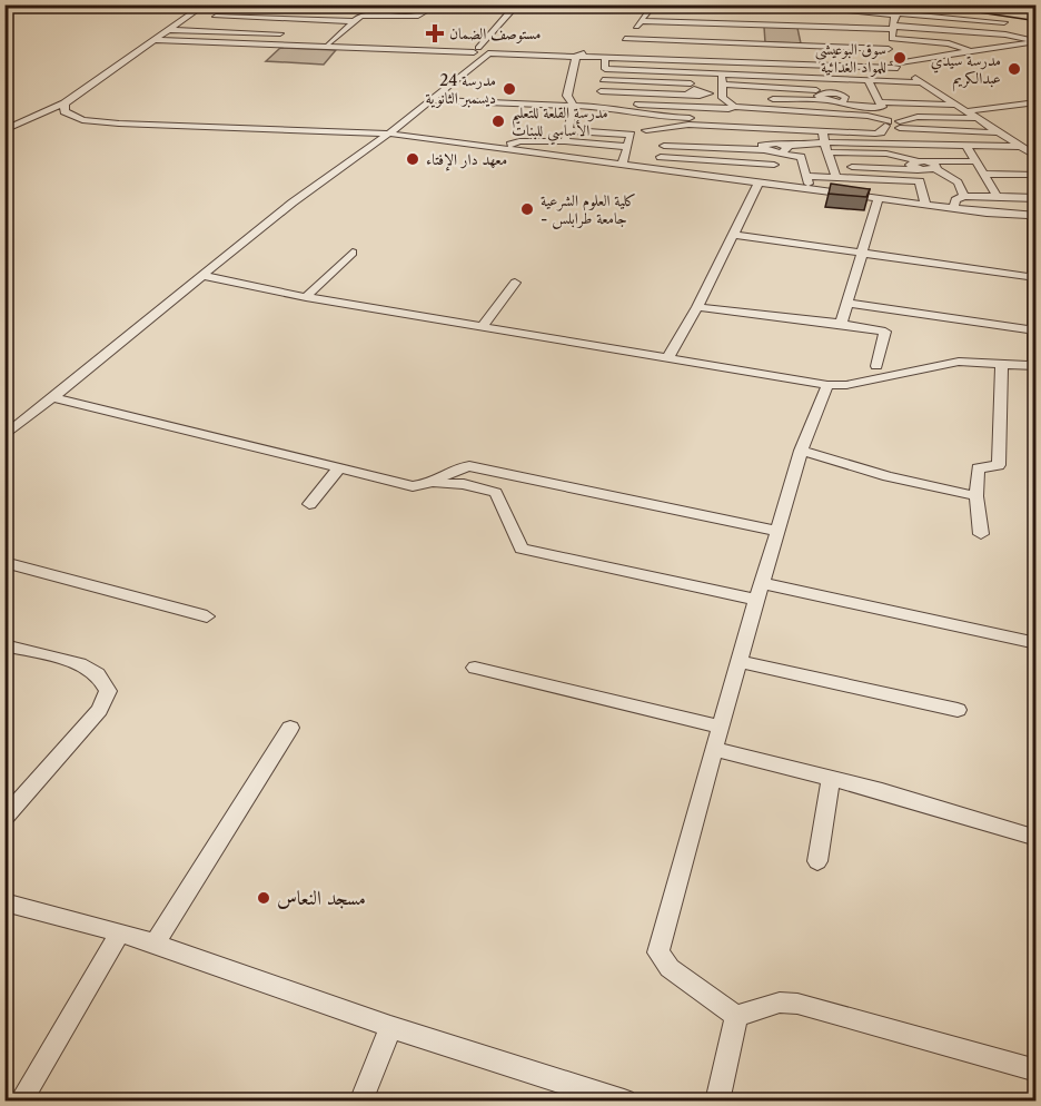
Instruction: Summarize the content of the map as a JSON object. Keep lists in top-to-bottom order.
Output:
{
  "places": {
    "health": ["مستوصف الضمان"],
    "other": [
      "سوق البوعيشي للمواد الغدائية",
      "مدرسة سيدي عبدالكريم",
      "مدرسة 24 ديسمبر الثانوية",
      "مدرسة القلعة للتعليم الأساسي للبنات",
      "معهد دار الإفتاء",
      "كلية العلوم الشرعية - جامعة طرابلس",
      "مسجد النعاس"
    ]
  }
}
